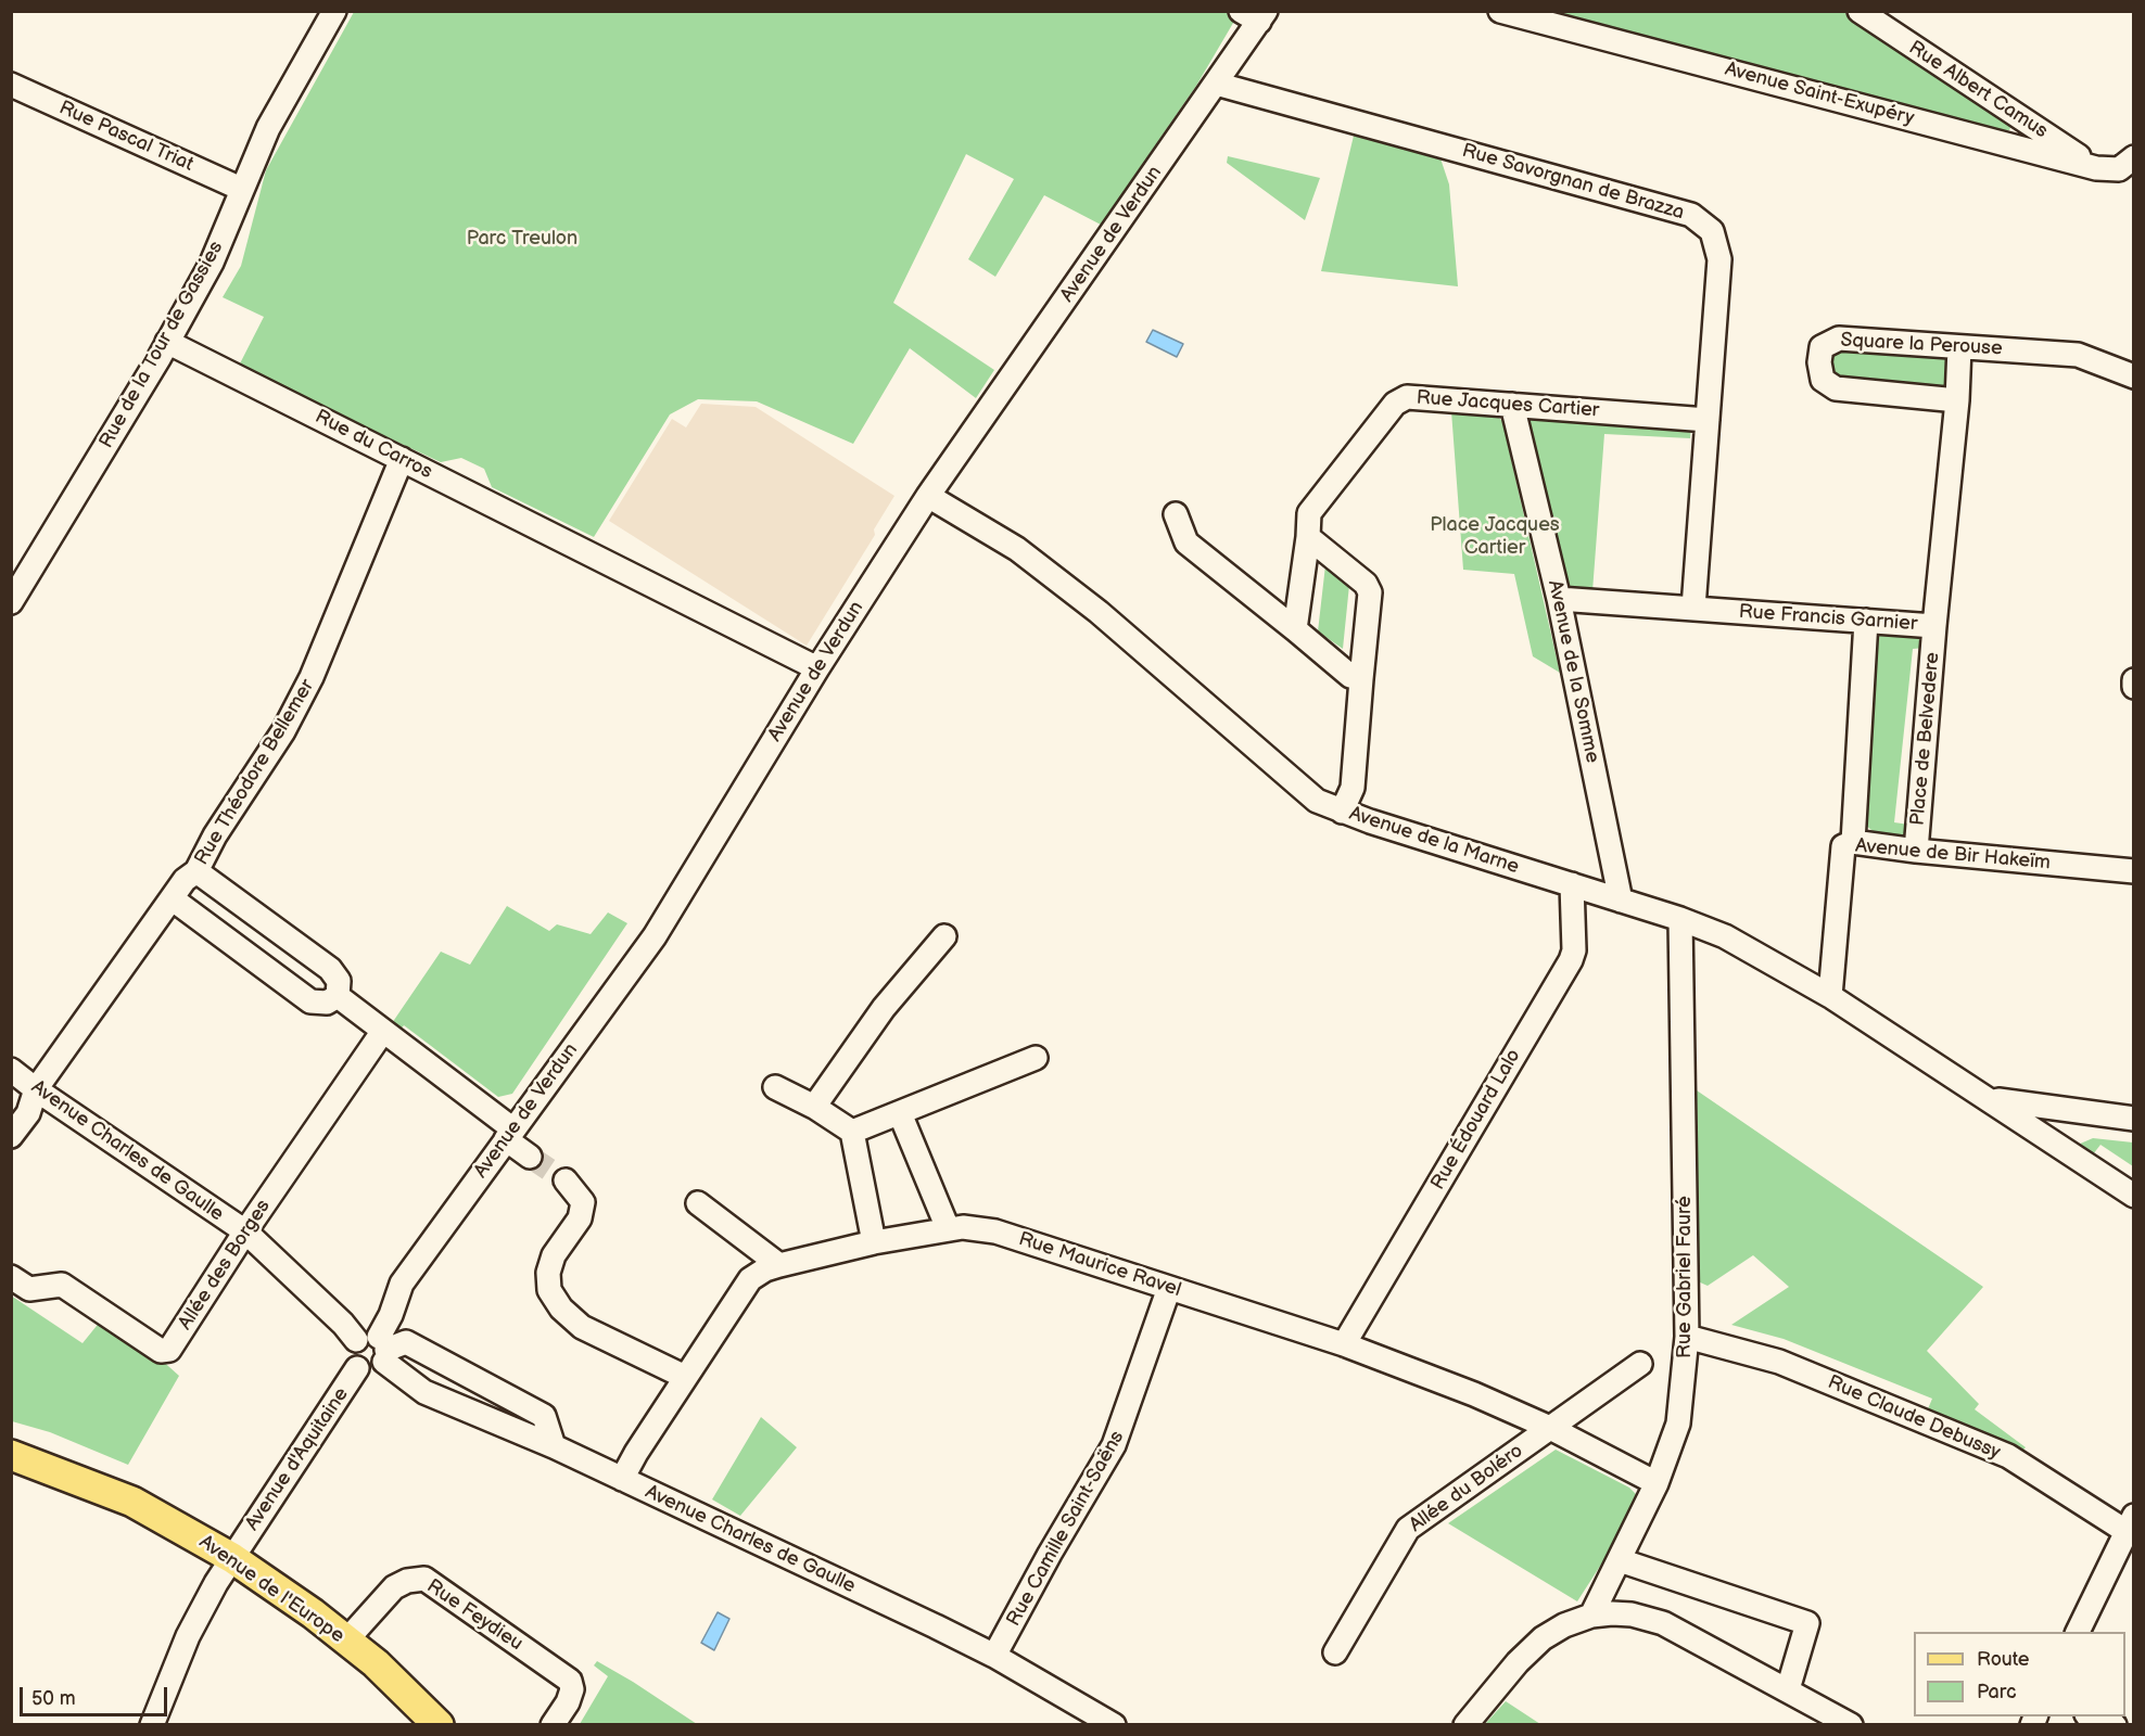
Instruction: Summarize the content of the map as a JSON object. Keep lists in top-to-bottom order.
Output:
{
  "streets": {
    "main road": ["Avenue de l'Europe"],
    "street": [
      "Rue Albert Camus",
      "Avenue Saint-Exupéry",
      "Rue Pascal Triat",
      "Rue Savorgnan de Brazza",
      "Avenue de Verdun",
      "Rue de la Tour de Gassies",
      "Square la Perouse",
      "Rue Jacques Cartier",
      "Rue du Carros",
      "Rue Francis Garnier",
      "Avenue de la Somme",
      "Place de Belvedere",
      "Rue Théodore Bellemer",
      "Avenue de la Marne",
      "Avenue de Bir Hakeïm",
      "Rue Édouard Lalo",
      "Avenue Charles de Gaulle",
      "Allée des Borges",
      "Rue Maurice Ravel",
      "Rue Gabriel Fauré",
      "Rue Claude Debussy",
      "Avenue d'Aquitaine",
      "Allée du Boléro",
      "Rue Camille Saint-Saëns",
      "Rue Feydieu"
    ]
  },
  "crossings": [
    ["Rue Albert Camus", "Avenue Saint-Exupéry"],
    ["Rue Pascal Triat", "Rue de la Tour de Gassies"],
    ["Rue Savorgnan de Brazza", "Avenue de Verdun"],
    ["Rue Savorgnan de Brazza", "Rue Jacques Cartier"],
    ["Rue Savorgnan de Brazza", "Rue Francis Garnier"],
    ["Avenue de Verdun", "Rue du Carros"],
    ["Avenue de Verdun", "Avenue de la Marne"],
    ["Avenue de Verdun", "Avenue Charles de Gaulle"],
    ["Avenue de Verdun", "Avenue d'Aquitaine"],
    ["Rue de la Tour de Gassies", "Rue du Carros"],
    ["Square la Perouse", "Rue Francis Garnier"],
    ["Rue Jacques Cartier", "Avenue de la Somme"],
    ["Rue du Carros", "Rue Théodore Bellemer"],
    ["Rue Francis Garnier", "Avenue de la Somme"],
    ["Rue Francis Garnier", "Place de Belvedere"],
    ["Avenue de la Somme", "Avenue de la Marne"],
    ["Place de Belvedere", "Avenue de Bir Hakeïm"],
    ["Rue Théodore Bellemer", "Avenue Charles de Gaulle"],
    ["Avenue de la Marne", "Avenue de Bir Hakeïm"],
    ["Avenue de la Marne", "Rue Édouard Lalo"],
    ["Avenue de la Marne", "Rue Gabriel Fauré"],
    ["Rue Édouard Lalo", "Rue Maurice Ravel"],
    ["Avenue Charles de Gaulle", "Allée des Borges"],
    ["Avenue Charles de Gaulle", "Rue Maurice Ravel"],
    ["Avenue Charles de Gaulle", "Avenue d'Aquitaine"],
    ["Avenue Charles de Gaulle", "Rue Camille Saint-Saëns"],
    ["Rue Maurice Ravel", "Rue Gabriel Fauré"],
    ["Rue Maurice Ravel", "Allée du Boléro"],
    ["Rue Maurice Ravel", "Rue Camille Saint-Saëns"],
    ["Rue Gabriel Fauré", "Rue Claude Debussy"],
    ["Avenue d'Aquitaine", "Avenue de l'Europe"],
    ["Avenue de l'Europe", "Rue Feydieu"]
  ],
  "parks": ["Parc Treulon", "Place Jacques Cartier"],
  "legend": ["Route", "Parc"],
  "scale_bar": "50 m"
}
